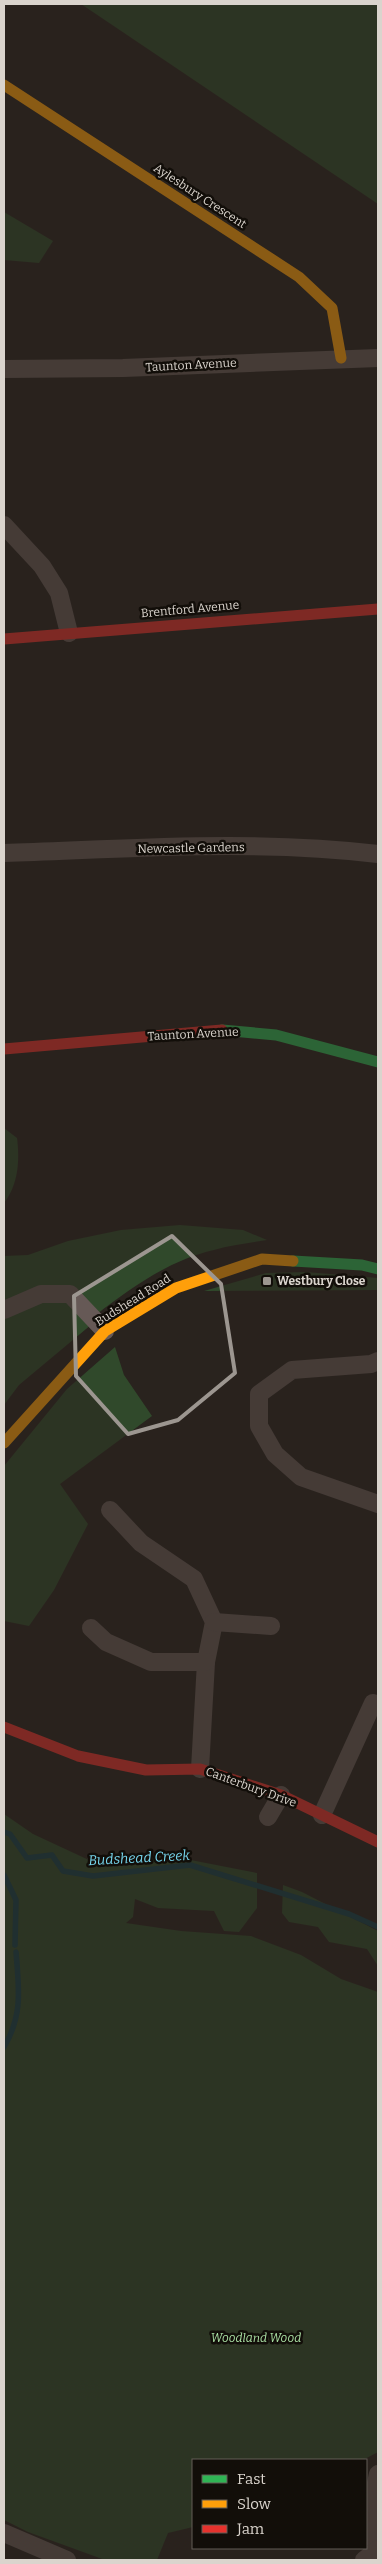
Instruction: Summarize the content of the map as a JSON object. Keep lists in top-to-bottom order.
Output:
{
  "streets": {
    "street": [
      "Aylesbury Crescent",
      "Taunton Avenue",
      "Brentford Avenue",
      "Newcastle Gardens",
      "Budshead Road",
      "Canterbury Drive"
    ]
  },
  "crossings": [
    ["Aylesbury Crescent", "Taunton Avenue"]
  ],
  "water": ["Budshead Creek"],
  "parks": ["Woodland Wood"],
  "places": {
    "transit": ["Westbury Close"]
  },
  "legend": ["Fast", "Slow", "Jam"]
}
